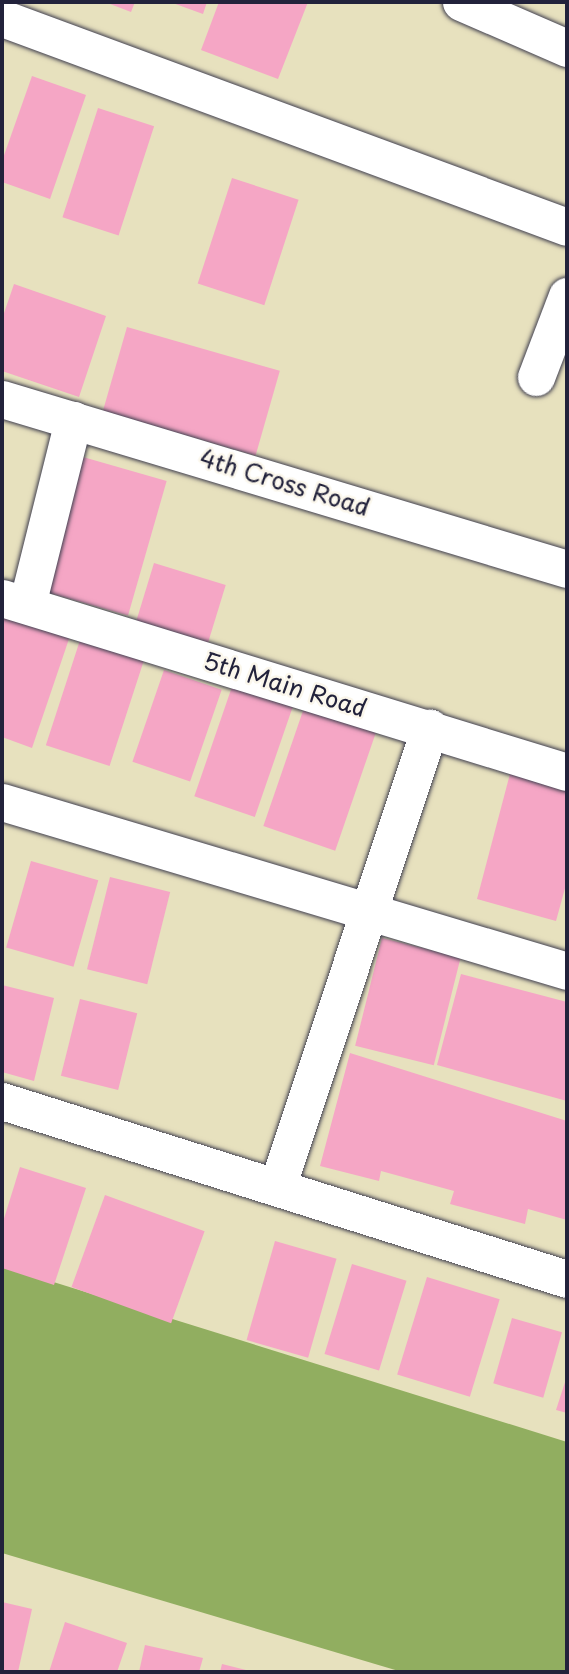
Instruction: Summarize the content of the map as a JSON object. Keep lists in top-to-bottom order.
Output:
{
  "streets": {
    "street": ["4th Cross Road", "5th Main Road"]
  }
}
